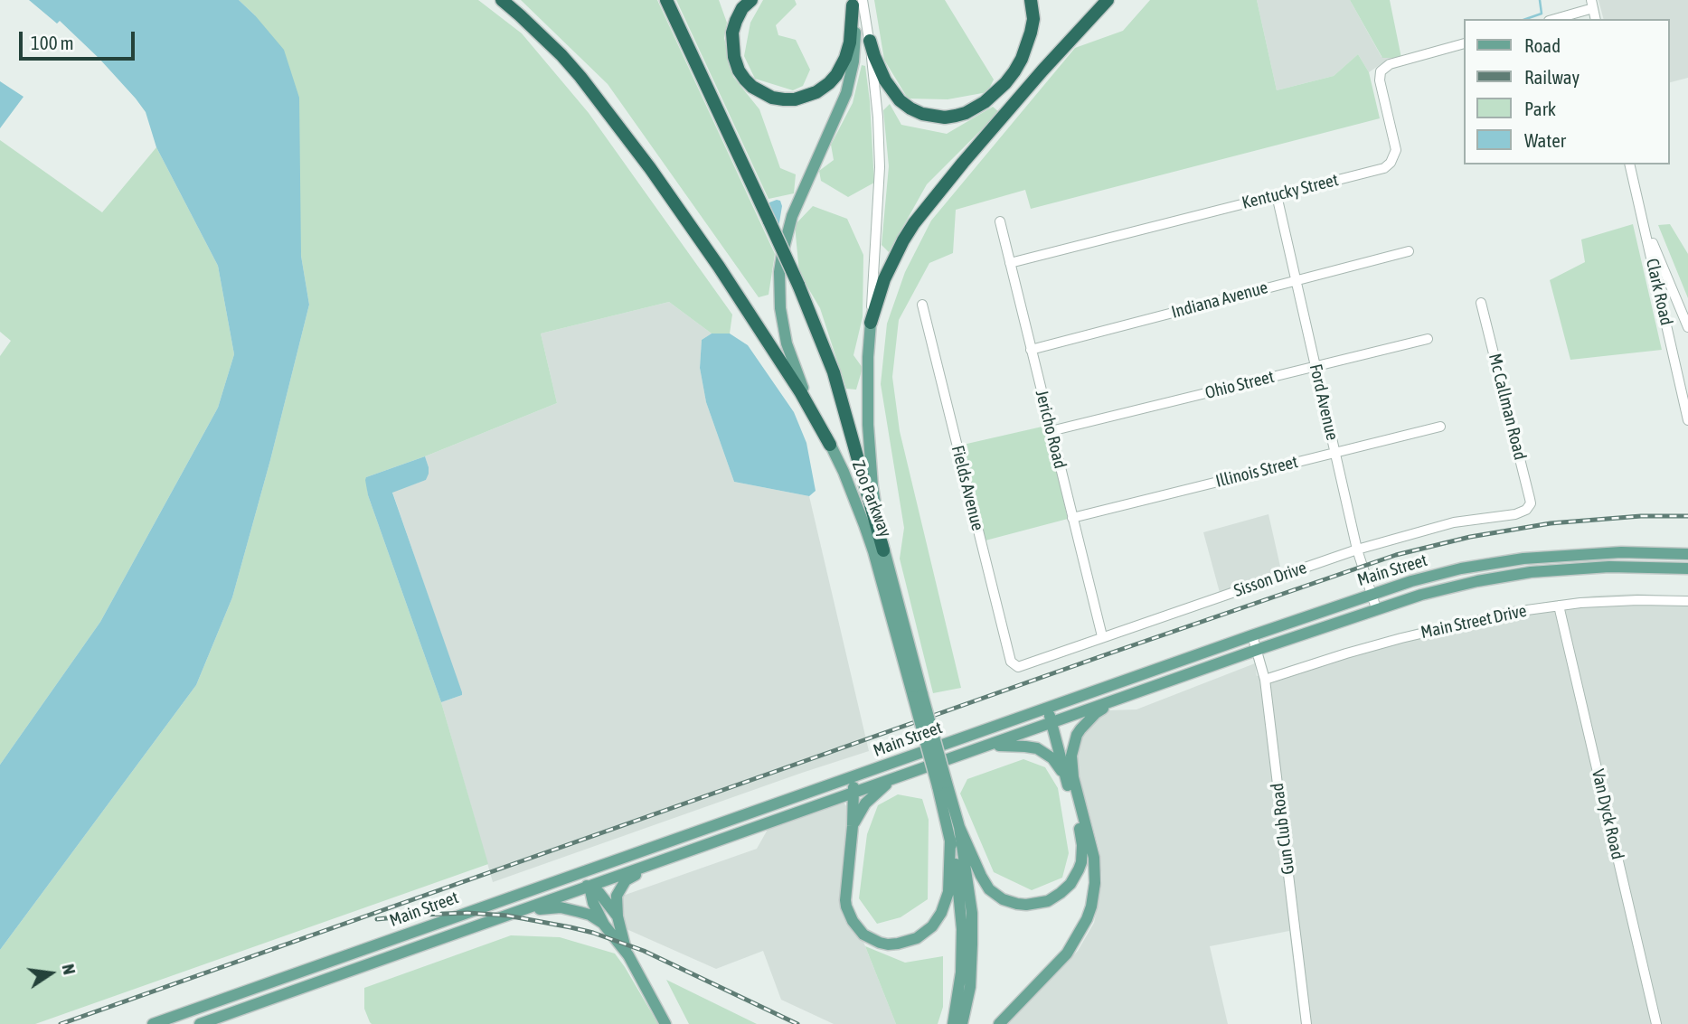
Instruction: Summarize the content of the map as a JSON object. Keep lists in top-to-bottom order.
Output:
{
  "streets": {
    "main road": ["Zoo Parkway", "Main Street"],
    "street": [
      "Kentucky Street",
      "Clark Road",
      "Indiana Avenue",
      "Ohio Street",
      "Ford Avenue",
      "Mc Callman Road",
      "Jericho Road",
      "Illinois Street",
      "Fields Avenue",
      "Sisson Drive",
      "Main Street Drive",
      "Van Dyck Road",
      "Gun Club Road"
    ]
  },
  "crossings": [
    ["Kentucky Street", "Ford Avenue"],
    ["Kentucky Street", "Jericho Road"],
    ["Indiana Avenue", "Ford Avenue"],
    ["Indiana Avenue", "Jericho Road"],
    ["Ohio Street", "Ford Avenue"],
    ["Ohio Street", "Jericho Road"],
    ["Ford Avenue", "Illinois Street"],
    ["Ford Avenue", "Main Street"],
    ["Ford Avenue", "Sisson Drive"],
    ["Mc Callman Road", "Sisson Drive"],
    ["Jericho Road", "Illinois Street"],
    ["Jericho Road", "Sisson Drive"],
    ["Fields Avenue", "Sisson Drive"],
    ["Main Street", "Gun Club Road"],
    ["Main Street Drive", "Van Dyck Road"],
    ["Main Street Drive", "Gun Club Road"]
  ],
  "legend": [
    "Road",
    "Railway",
    "Park",
    "Water"
  ],
  "scale_bar": "100 m",
  "north": "right"
}
